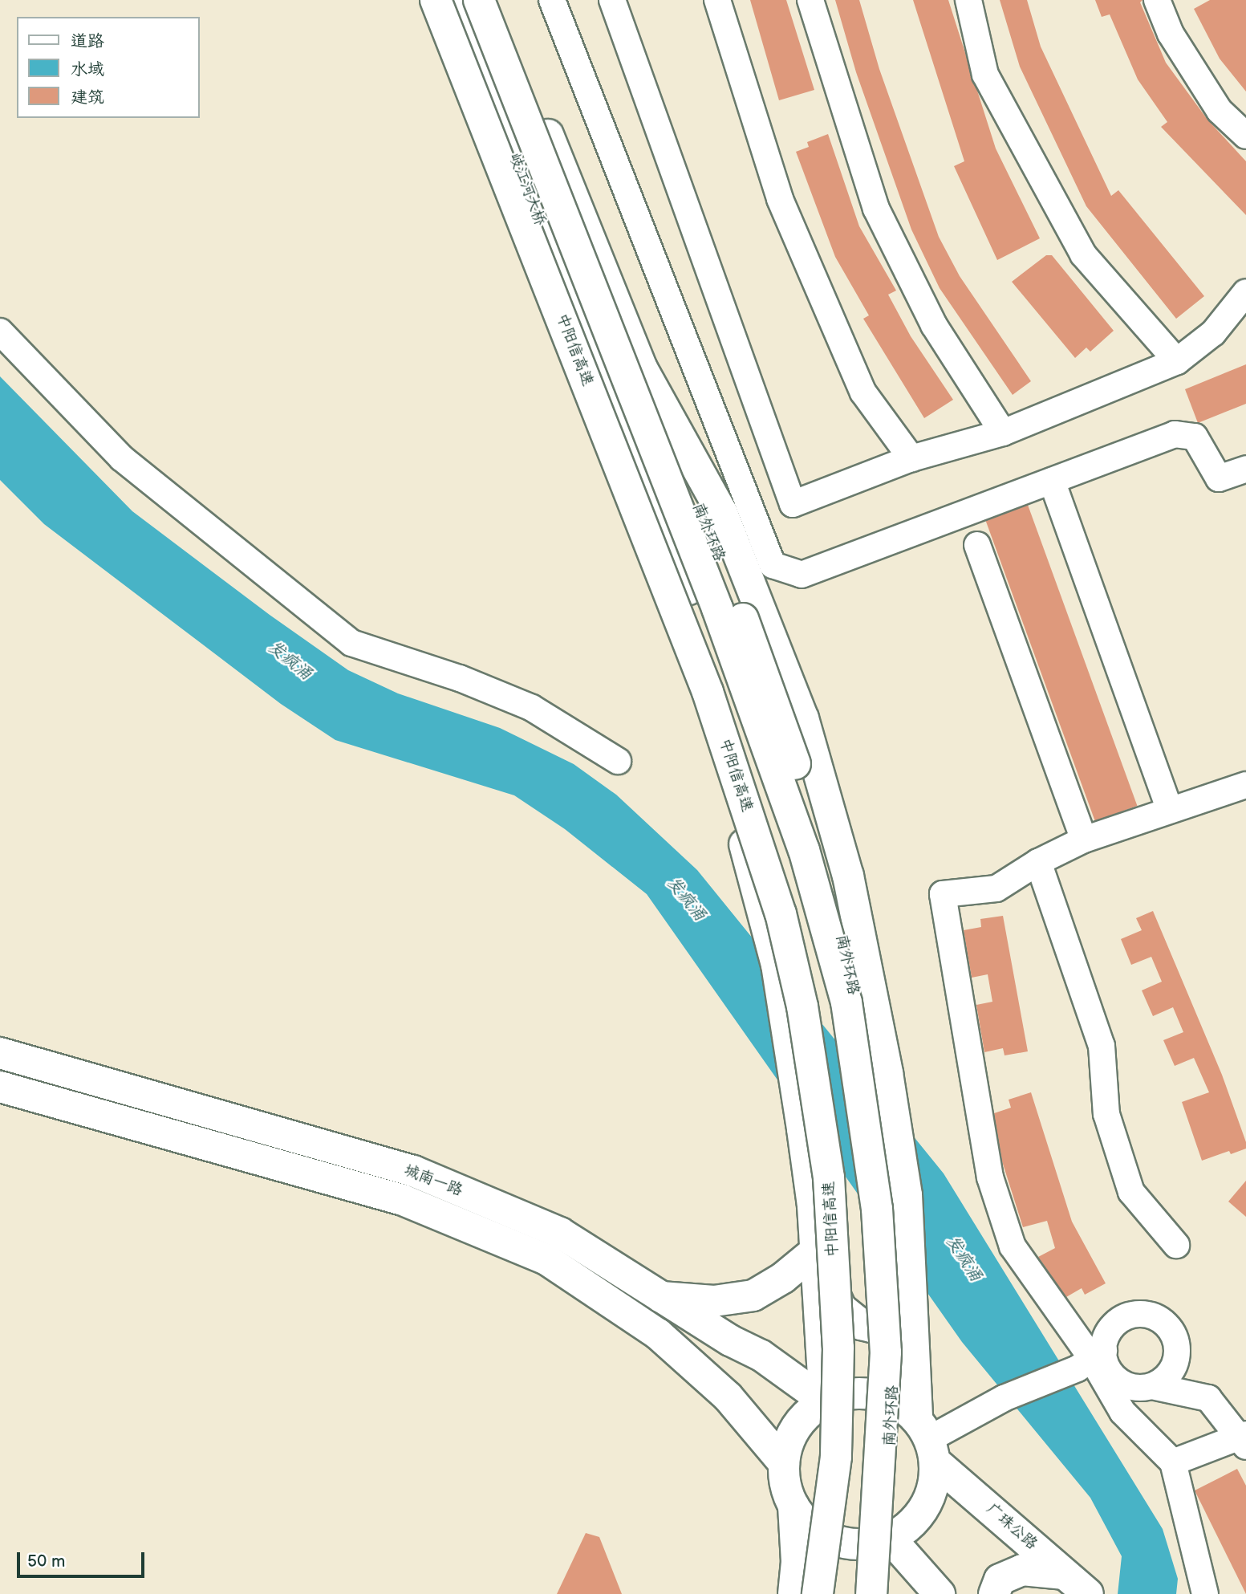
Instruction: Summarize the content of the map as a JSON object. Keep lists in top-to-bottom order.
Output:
{
  "streets": {
    "main road": [
      "岐江河大桥",
      "中阳信高速",
      "南外环路",
      "城南一路",
      "广珠公路"
    ]
  },
  "crossings": [
    ["城南一路", "广珠公路"]
  ],
  "water": ["发疯涌"],
  "legend": ["道路", "水域", "建筑"],
  "scale_bar": "50 m"
}
